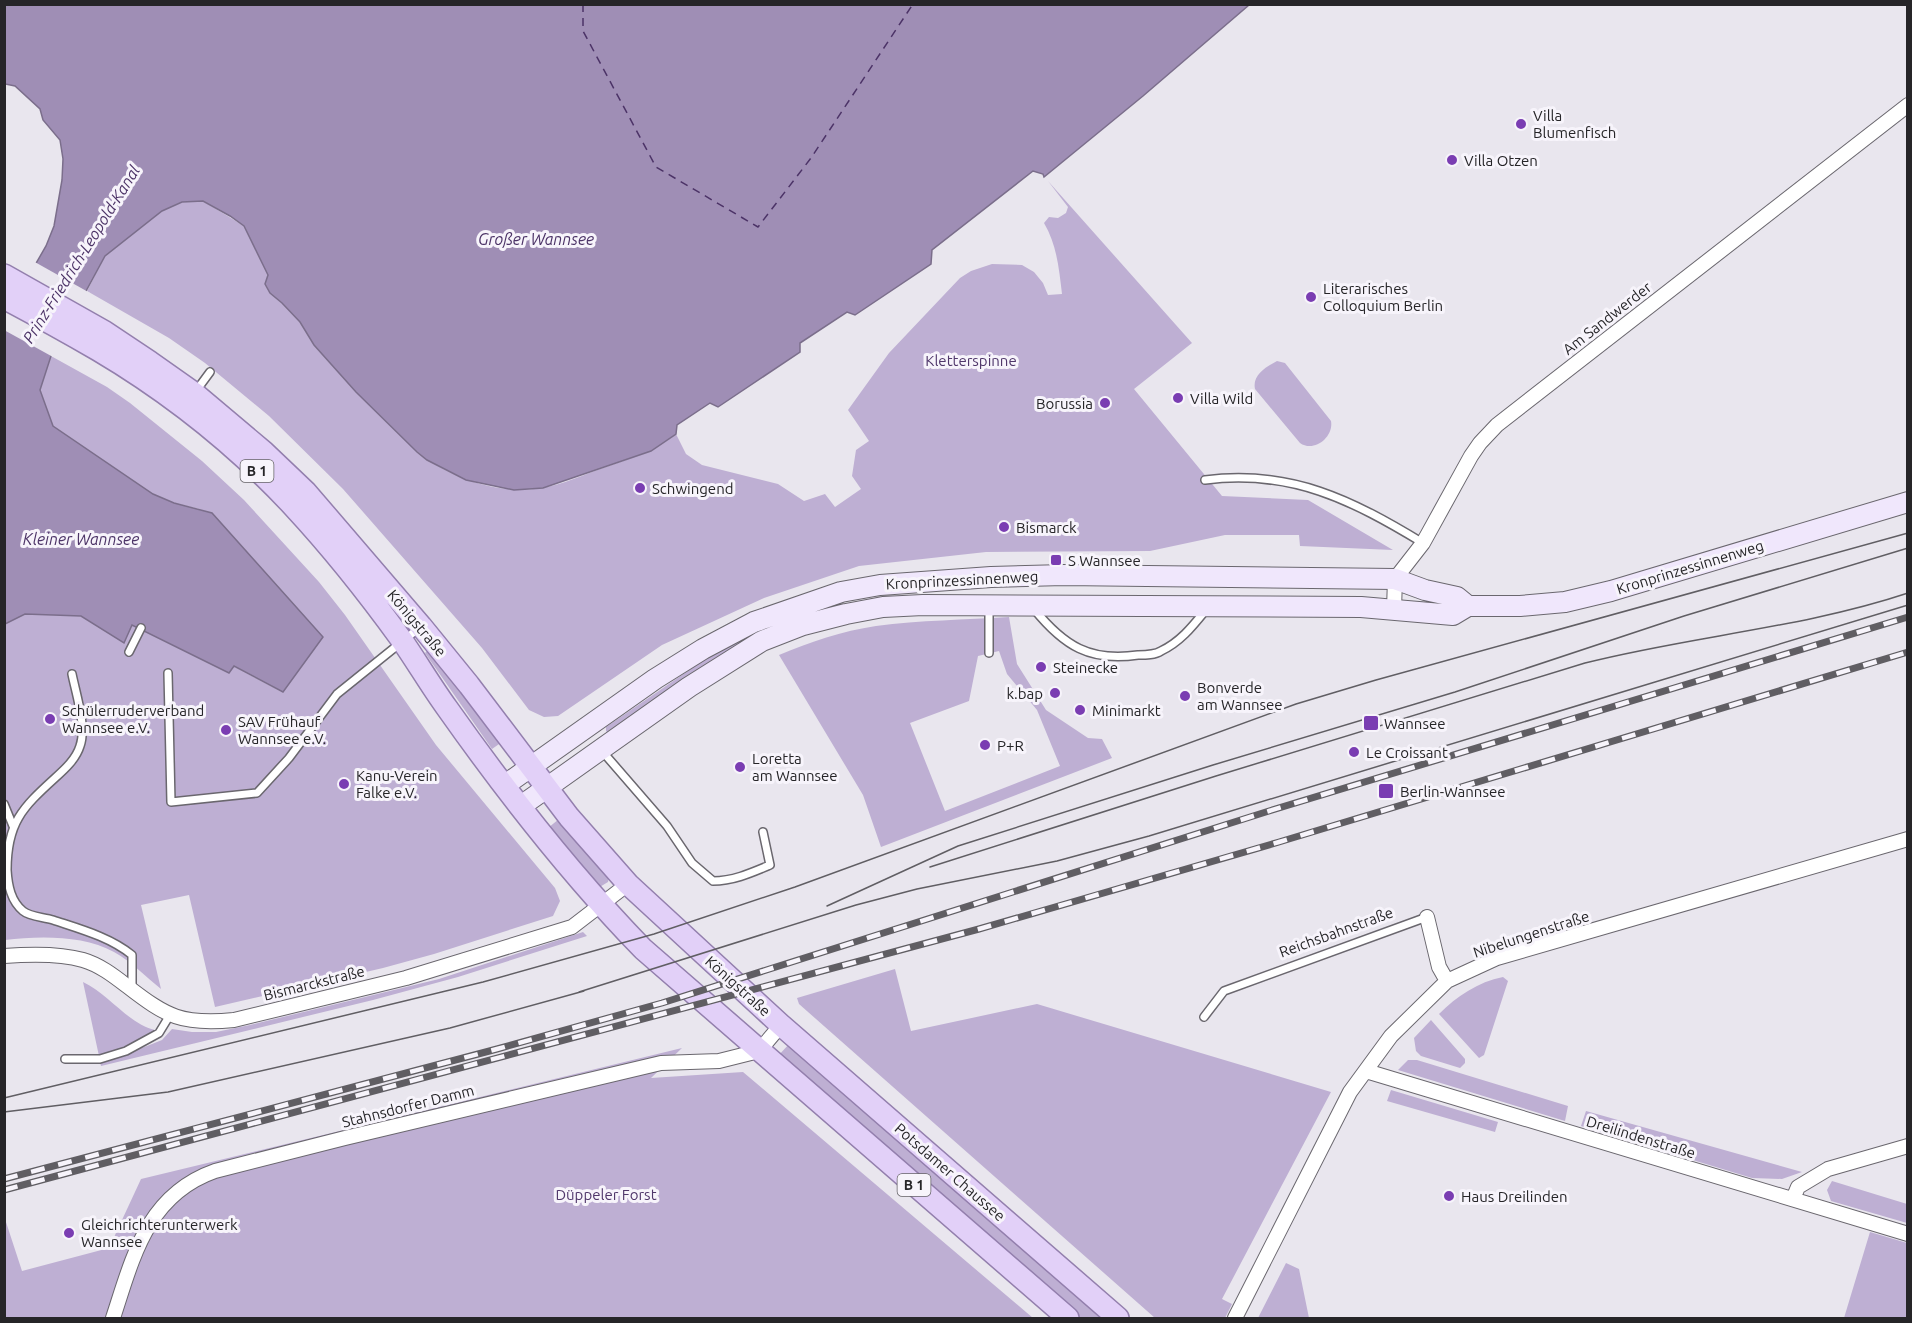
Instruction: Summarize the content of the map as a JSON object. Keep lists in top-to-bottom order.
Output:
{
  "streets": {
    "main road": [
      "B 1",
      "Kronprinzessinnenweg",
      "Königstraße",
      "Potsdamer Chaussee"
    ],
    "street": [
      "Am Sandwerder",
      "Reichsbahnstraße",
      "Nibelungenstraße",
      "Bismarckstraße",
      "Stahnsdorfer Damm",
      "Dreilindenstraße"
    ]
  },
  "crossings": [
    ["Am Sandwerder", "Kronprinzessinnenweg"],
    ["B 1", "Königstraße"],
    ["B 1", "Stahnsdorfer Damm"],
    ["Kronprinzessinnenweg", "Königstraße"],
    ["Königstraße", "Bismarckstraße"],
    ["Königstraße", "Stahnsdorfer Damm"],
    ["Königstraße", "Potsdamer Chaussee"],
    ["Reichsbahnstraße", "Nibelungenstraße"],
    ["Nibelungenstraße", "Dreilindenstraße"]
  ],
  "water": ["Großer Wannsee", "Prinz-Friedrich-Leopold-Kanal", "Kleiner Wannsee"],
  "parks": ["Kletterspinne", "Düppeler Forst"],
  "places": {
    "other": [
      "Villa Blumenfisch",
      "Villa Otzen",
      "Literarisches Colloquium Berlin",
      "Villa Wild",
      "Borussia",
      "Schwingend",
      "Bismarck",
      "Steinecke",
      "k.bap",
      "Bonverde am Wannsee",
      "Minimarkt",
      "Schülerruderverband Wannsee e.V.",
      "SAV Frühauf Wannsee e.V.",
      "P+R",
      "Le Croissant",
      "Loretta am Wannsee",
      "Kanu-Verein Falke e.V.",
      "Haus Dreilinden",
      "Gleichrichterunterwerk Wannsee"
    ],
    "transit": ["S Wannsee", "Wannsee", "Berlin-Wannsee"]
  }
}
